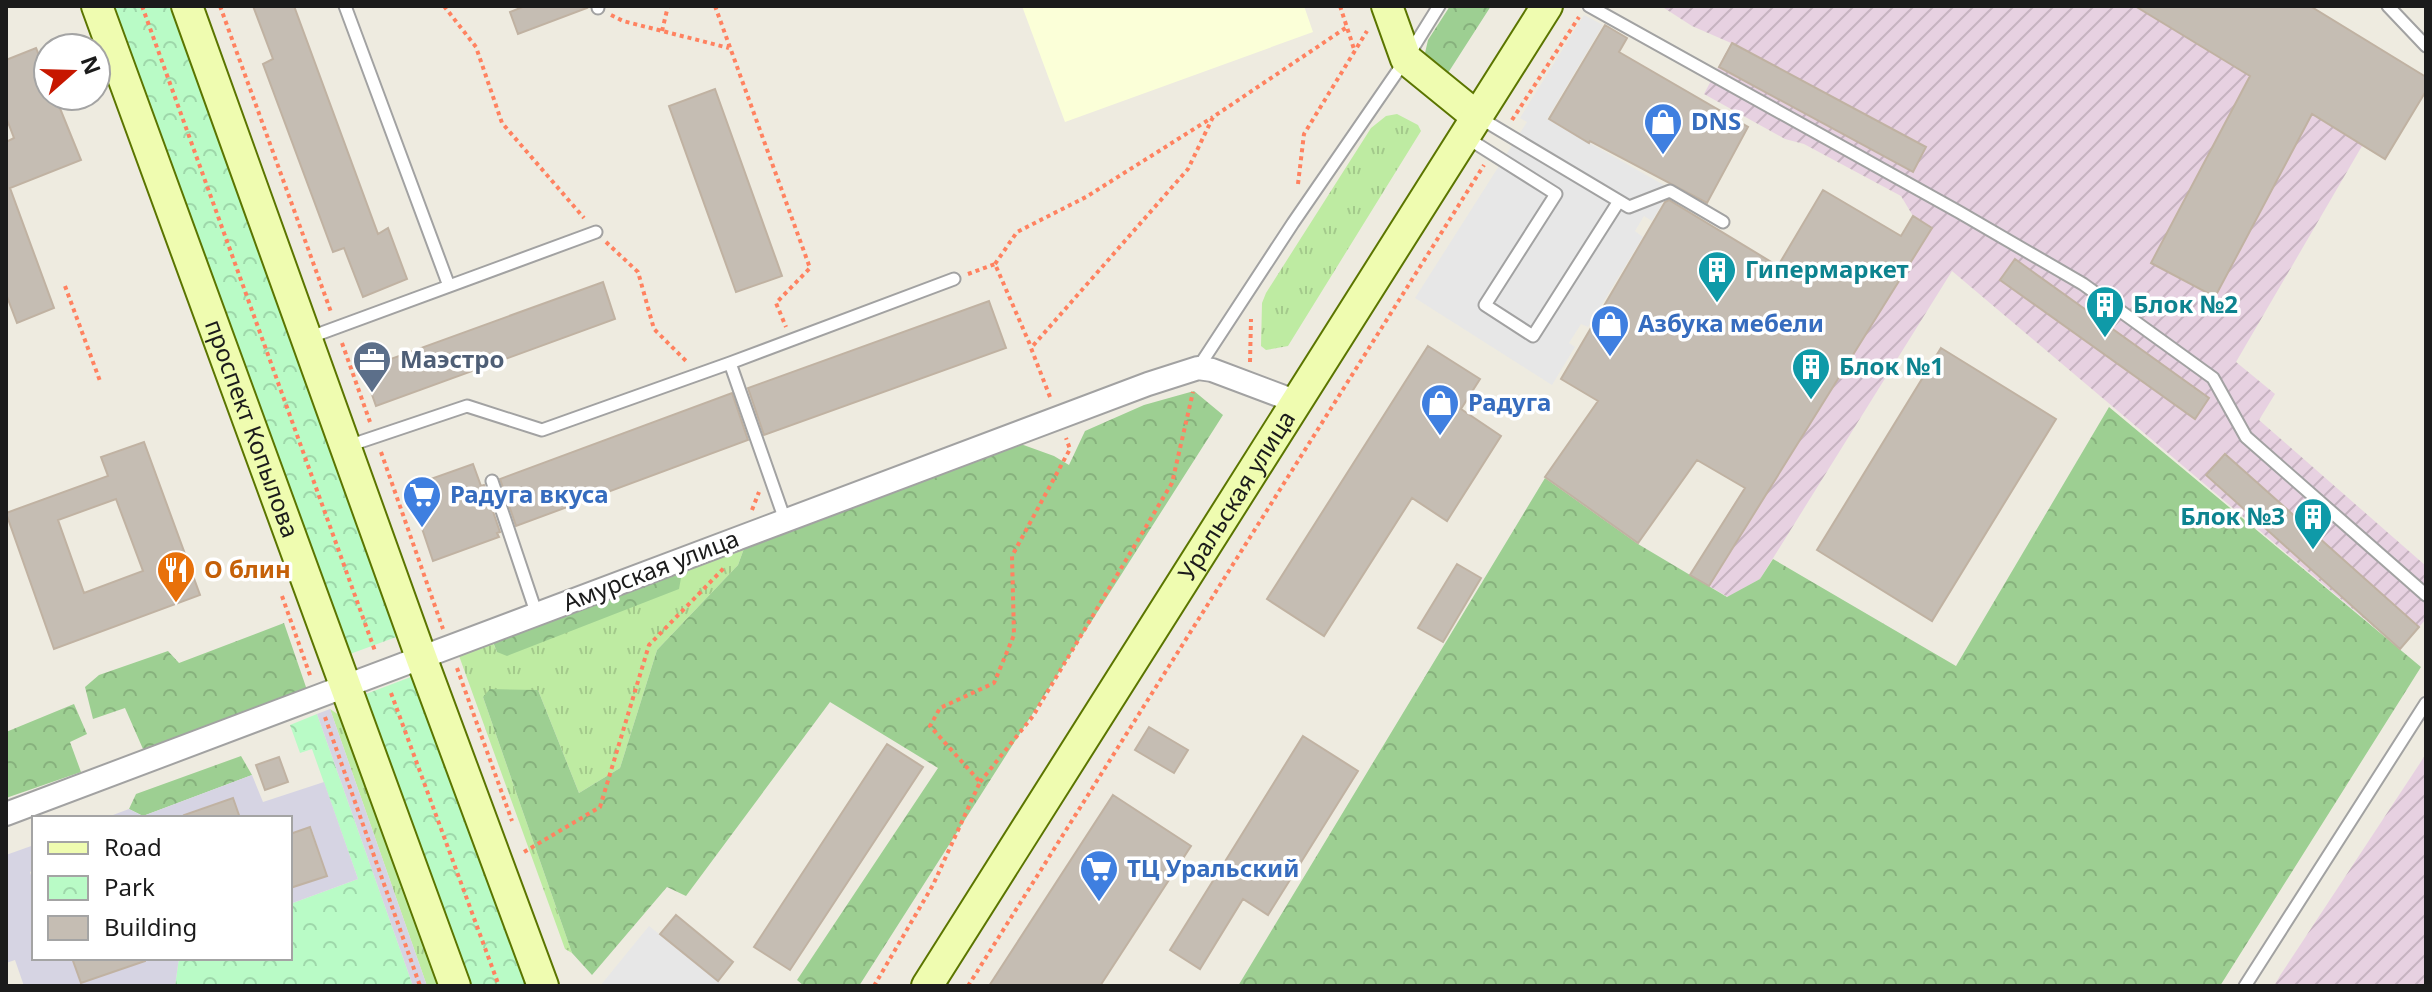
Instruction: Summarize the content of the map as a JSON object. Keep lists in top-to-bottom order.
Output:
{
  "streets": {
    "street": ["проспект Копылова", "Уральская улица", "Амурская улица"]
  },
  "crossings": [
    ["проспект Копылова", "Амурская улица"]
  ],
  "places": {
    "shop": ["DNS", "Азбука мебели", "Радуга"],
    "building": [
      "Гипермаркет",
      "Блок №2",
      "Блок №1",
      "Блок №3"
    ],
    "office": ["Маэстро"],
    "supermarket": ["Радуга вкуса", "ТЦ Уральский"],
    "restaurant": ["О блин"]
  },
  "legend": ["Road", "Park", "Building"],
  "north": "right"
}
